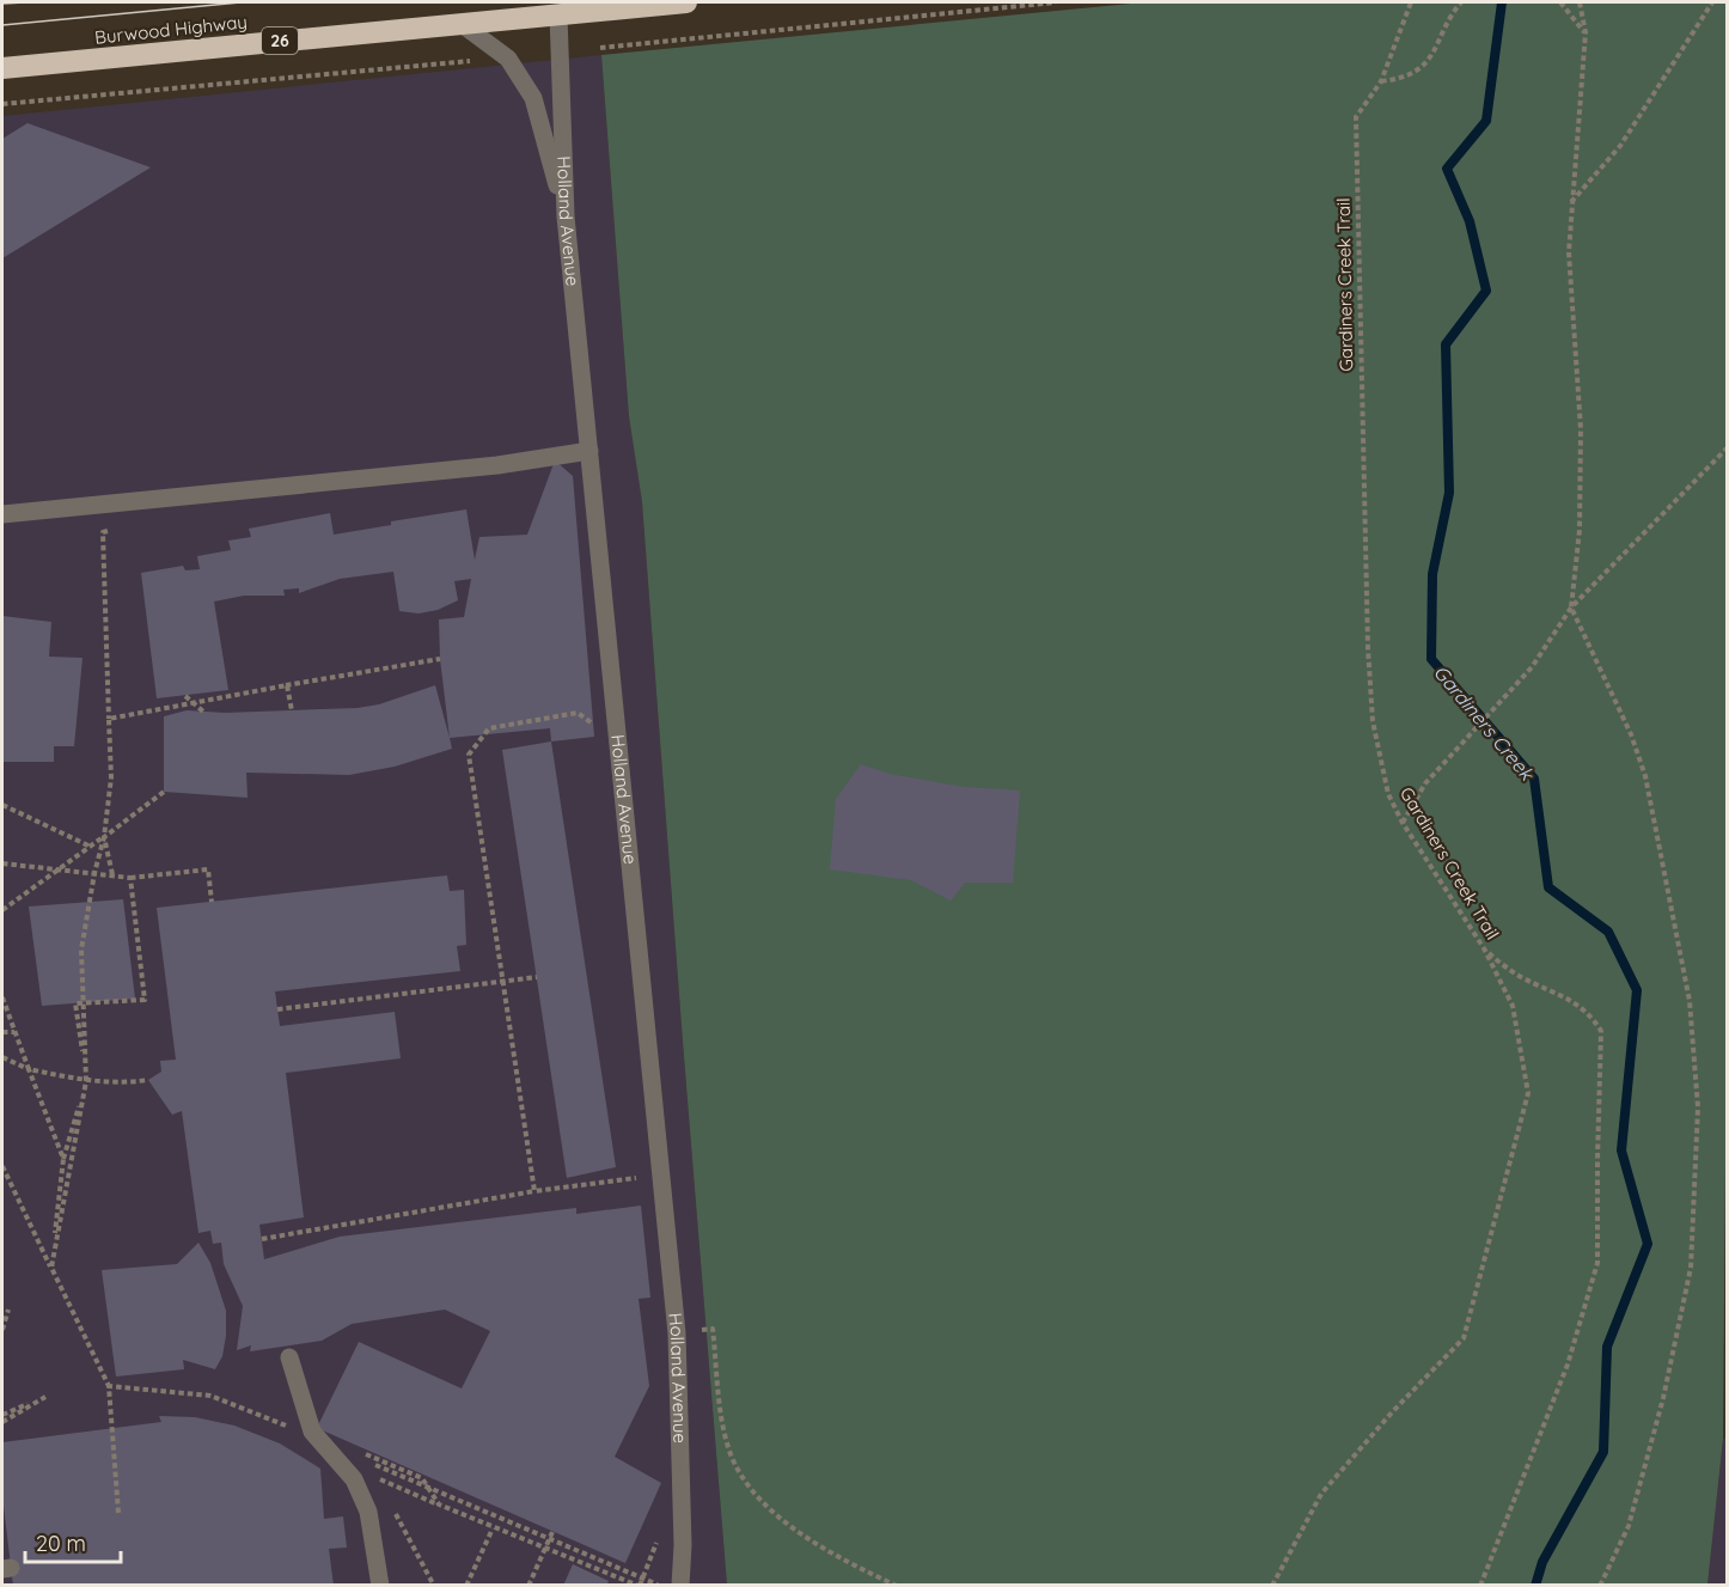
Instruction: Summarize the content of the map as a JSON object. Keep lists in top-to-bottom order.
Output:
{
  "streets": {
    "highway": ["Burwood Highway", "26"],
    "lane": ["Holland Avenue"],
    "path": ["Gardiners Creek Trail"]
  },
  "crossings": [
    ["Burwood Highway", "Holland Avenue"]
  ],
  "water": ["Gardiners Creek"],
  "scale_bar": "20 m"
}
